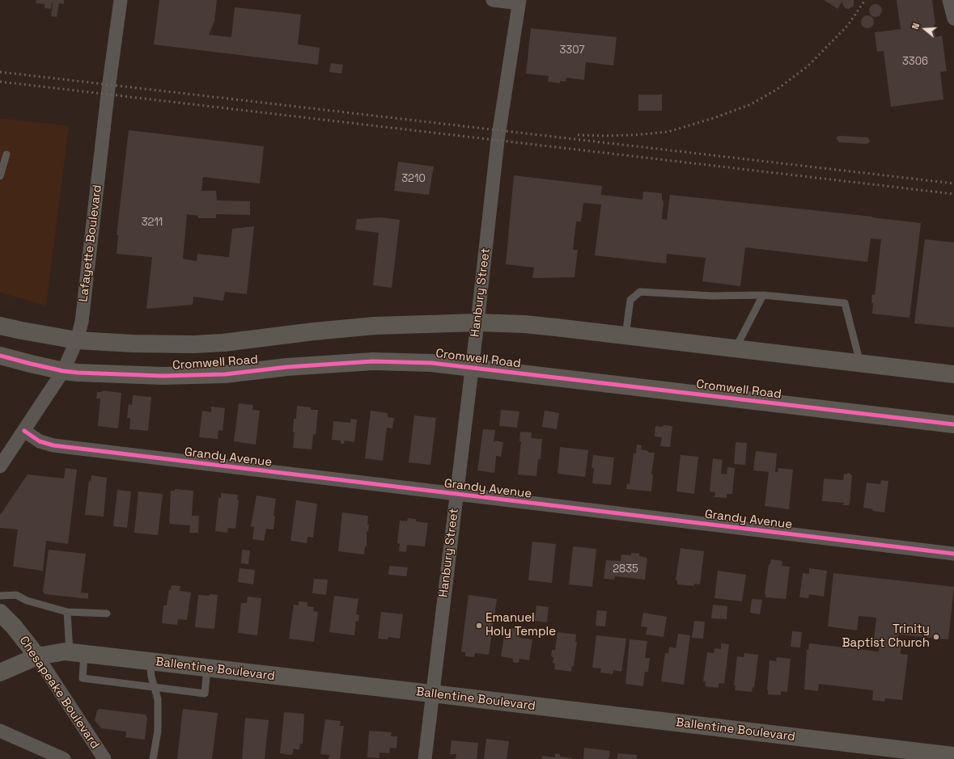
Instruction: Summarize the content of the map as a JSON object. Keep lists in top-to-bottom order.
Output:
{
  "streets": {
    "street": [
      "Lafayette Boulevard",
      "Hanbury Street",
      "Cromwell Road",
      "Grandy Avenue",
      "Ballentine Boulevard",
      "Chesapeake Boulevard"
    ]
  },
  "crossings": [
    ["Lafayette Boulevard", "Cromwell Road"],
    ["Lafayette Boulevard", "Grandy Avenue"],
    ["Hanbury Street", "Cromwell Road"],
    ["Hanbury Street", "Grandy Avenue"],
    ["Hanbury Street", "Ballentine Boulevard"],
    ["Ballentine Boulevard", "Chesapeake Boulevard"]
  ],
  "places": ["Emanuel Holy Temple", "Trinity Baptist Church"],
  "house_numbers": [
    "3307",
    "3306",
    "3210",
    "3211",
    "2835"
  ],
  "north": "left"
}
